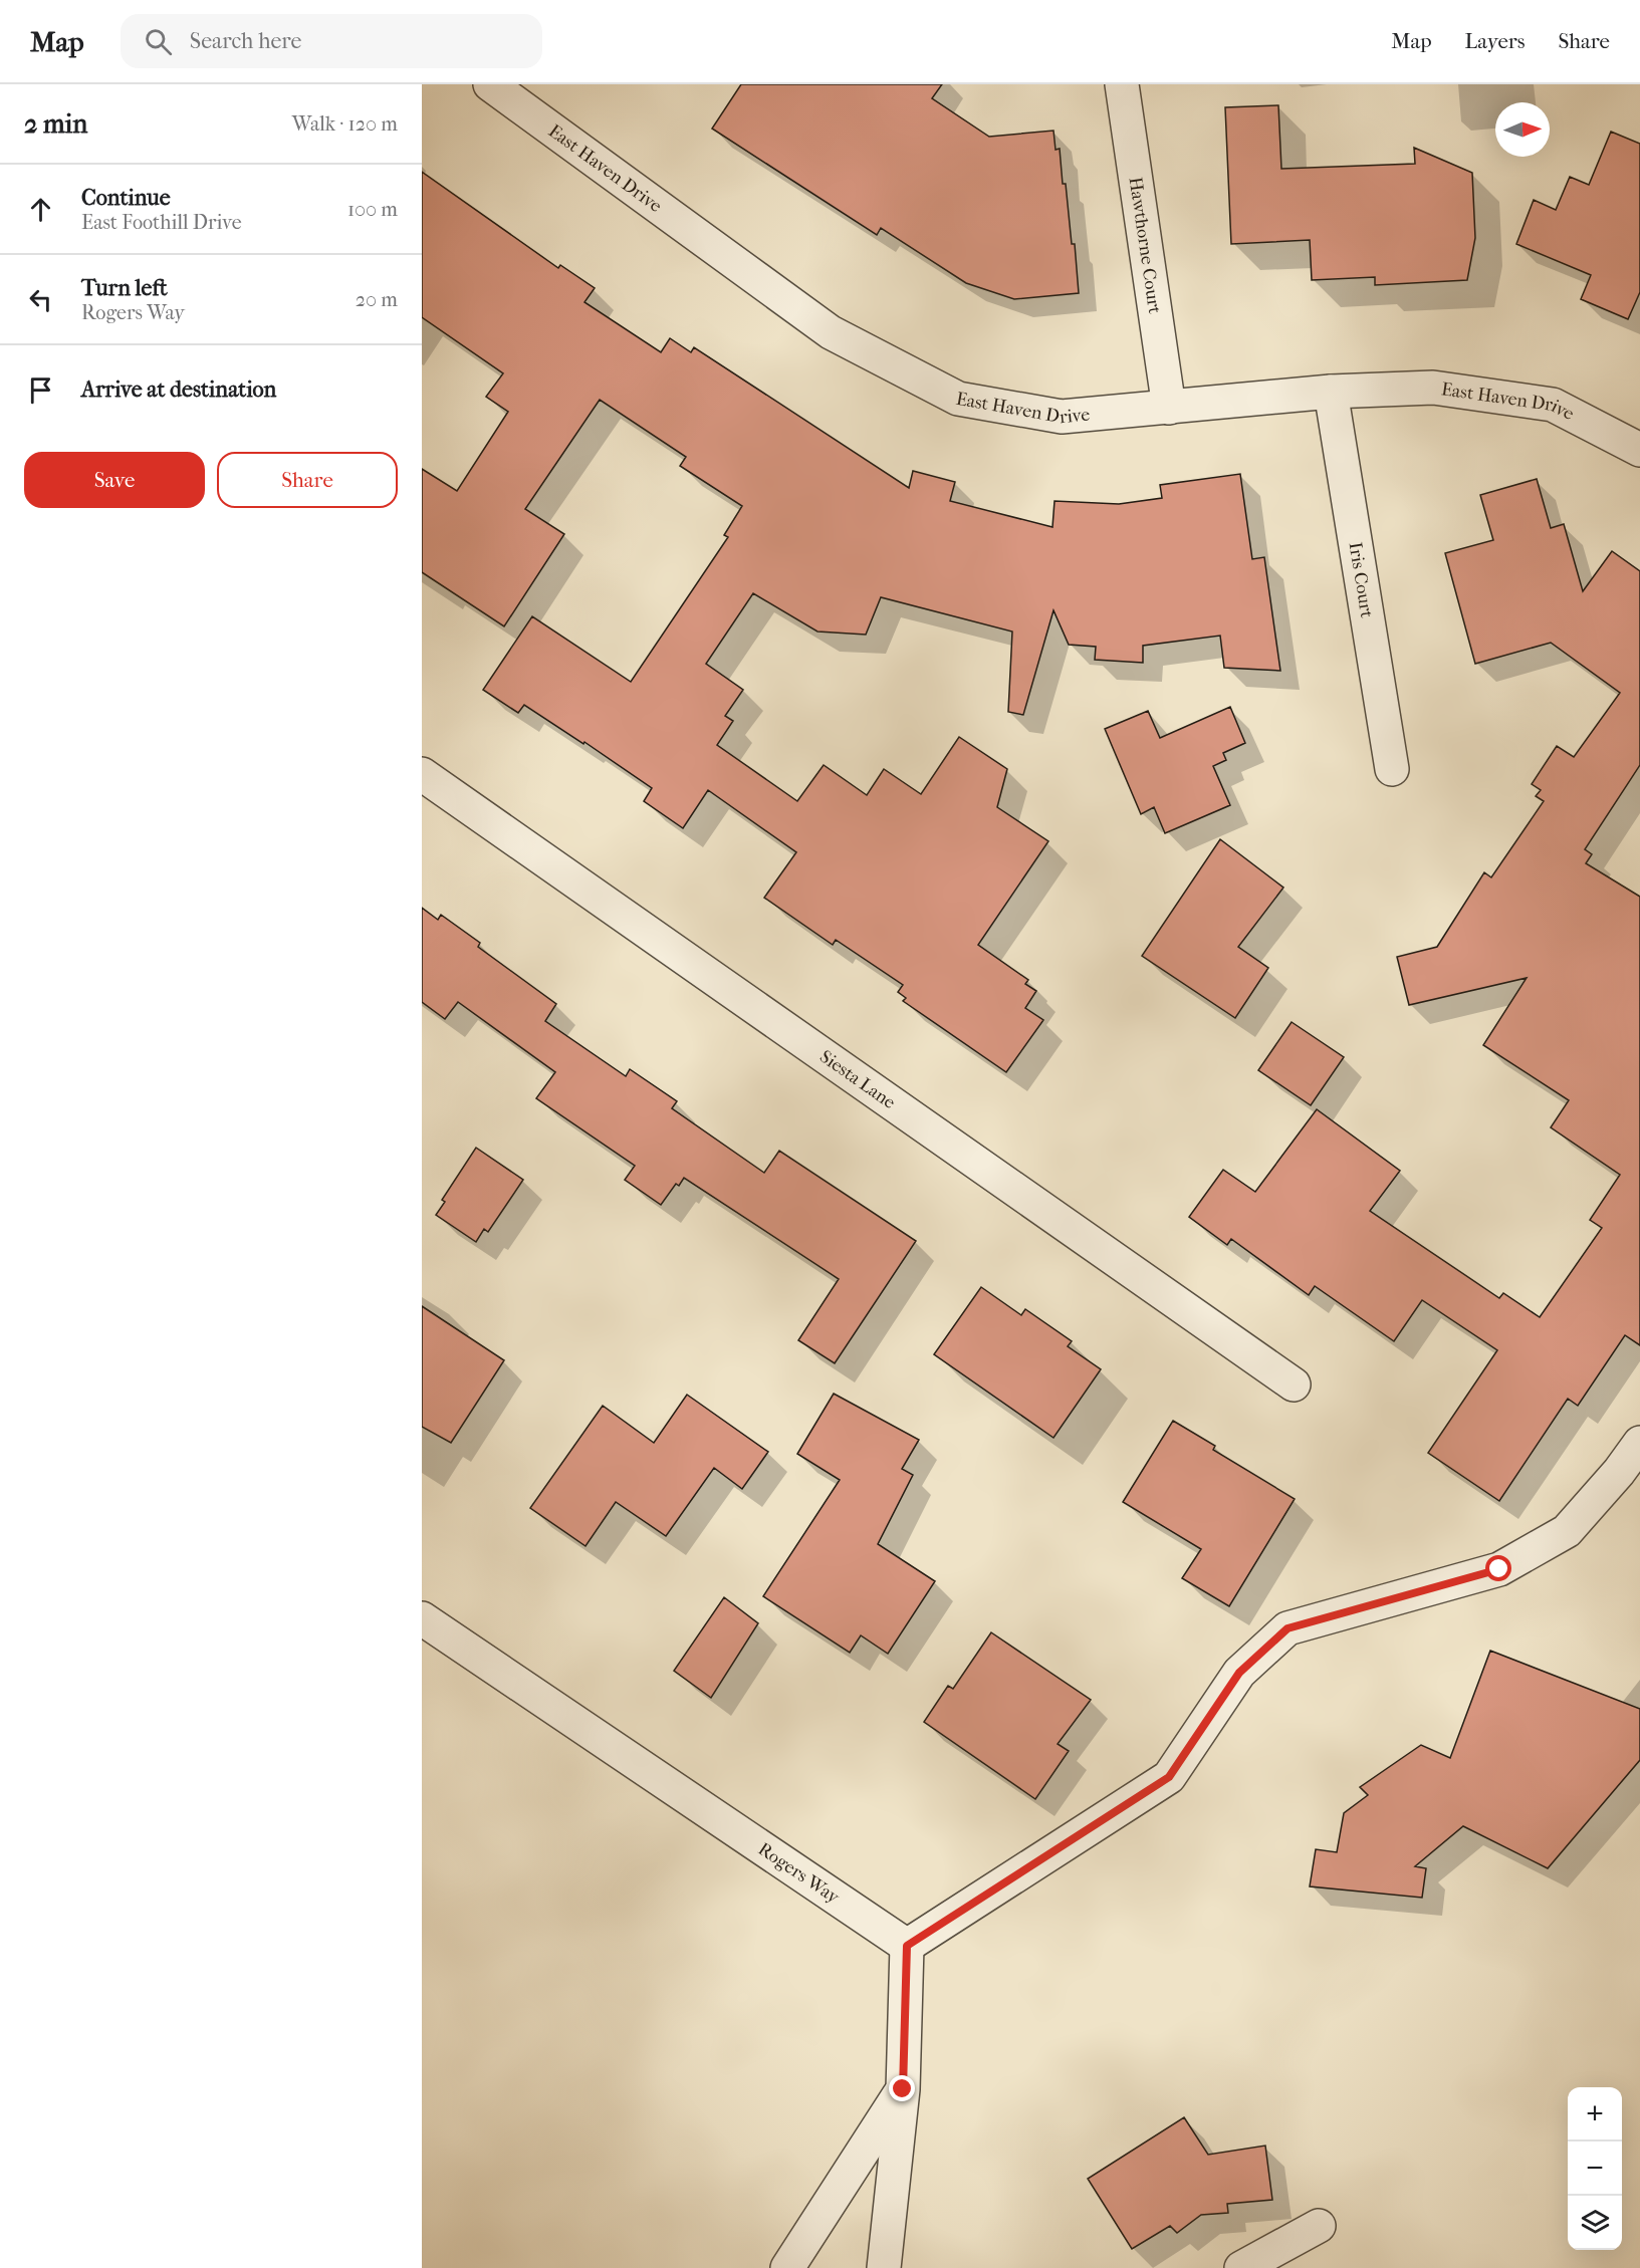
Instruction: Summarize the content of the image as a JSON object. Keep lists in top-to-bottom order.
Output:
{
  "streets": {
    "street": [
      "East Haven Drive",
      "Hawthorne Court",
      "Iris Court",
      "Siesta Lane",
      "Rogers Way"
    ]
  },
  "crossings": [
    ["East Haven Drive", "Hawthorne Court"],
    ["East Haven Drive", "Iris Court"]
  ],
  "north": "right",
  "page": {
    "header": "Map",
    "search": "Search here",
    "nav": ["Map", "Layers", "Share"],
    "heading": ["2 min", "Walk · 120 m"],
    "list": [
      ["Continue", "East Foothill Drive", "100 m"],
      ["Turn left", "Rogers Way", "20 m"],
      "Arrive at destination"
    ],
    "buttons": ["Save", "Share"],
    "map_buttons": ["+", "−"]
  }
}
